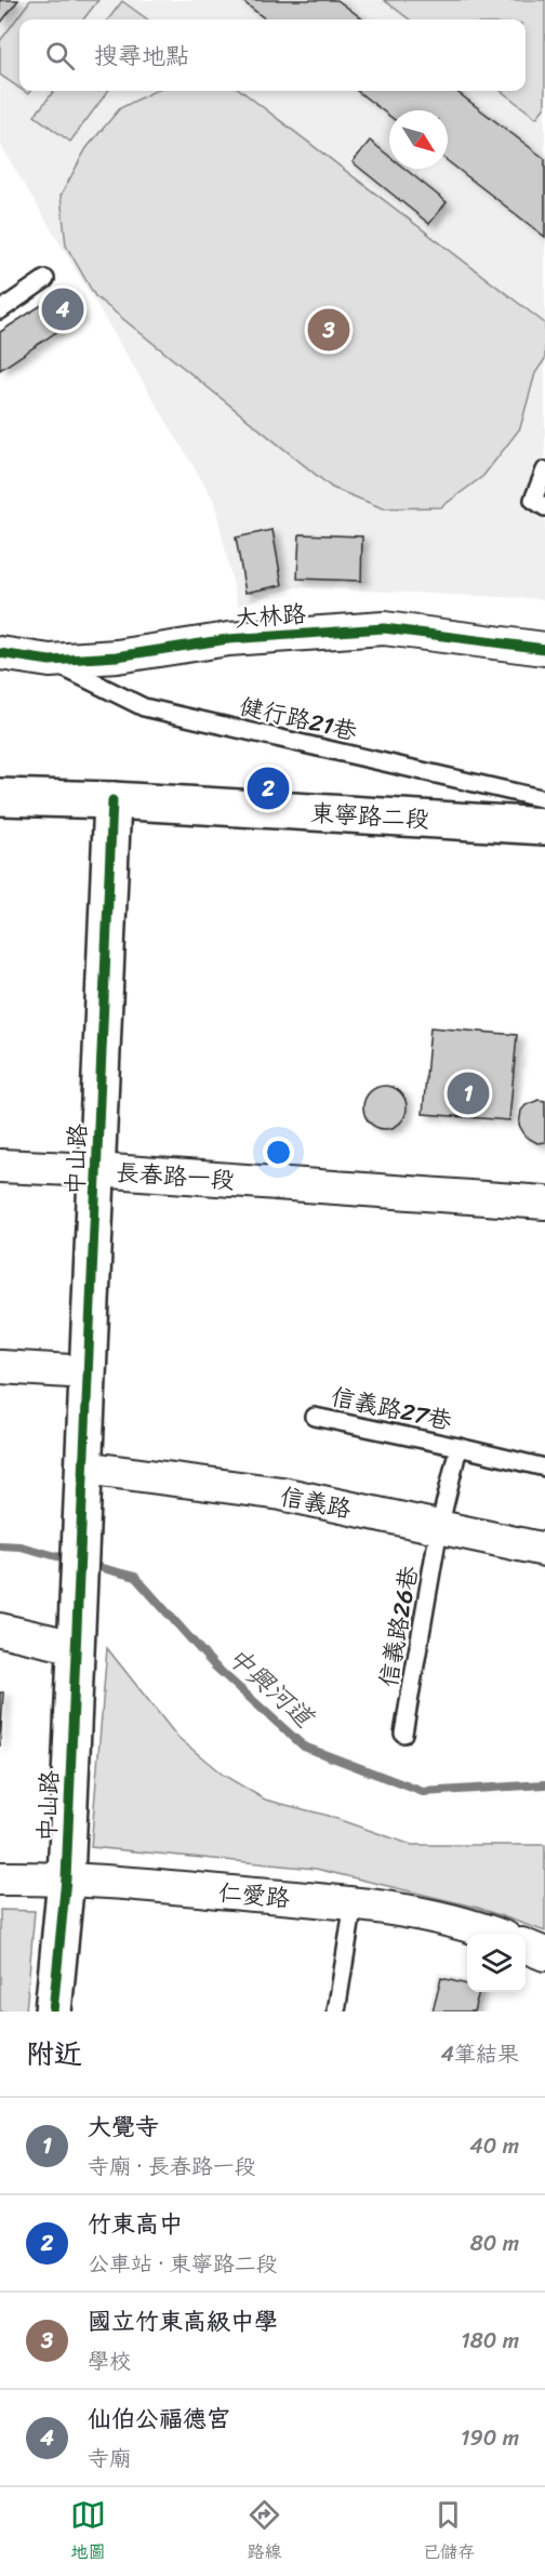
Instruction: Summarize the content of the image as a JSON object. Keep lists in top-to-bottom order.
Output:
{
  "streets": {
    "street": [
      "大林路",
      "東寧路二段",
      "中山路",
      "長春路一段",
      "信義路",
      "仁愛路"
    ],
    "lane": ["健行路21巷", "信義路27巷", "信義路26巷"]
  },
  "crossings": [
    ["大林路", "健行路21巷"],
    ["東寧路二段", "中山路"],
    ["中山路", "長春路一段"],
    ["中山路", "信義路"],
    ["中山路", "仁愛路"],
    ["信義路27巷", "信義路"],
    ["信義路27巷", "信義路26巷"],
    ["信義路", "信義路26巷"]
  ],
  "water": ["中興河道"],
  "north": "bottom right",
  "page": {
    "search": "搜尋地點",
    "pins": [
      "4",
      "3",
      "2",
      "1"
    ],
    "heading": ["附近", "4筆結果"],
    "list": [
      {
        "mark": "1",
        "name": "大覺寺",
        "note": "寺廟 · 長春路一段",
        "value": "40 m"
      },
      {
        "mark": "2",
        "name": "竹東高中",
        "note": "公車站 · 東寧路二段",
        "value": "80 m"
      },
      {
        "mark": "3",
        "name": "國立竹東高級中學",
        "note": "學校",
        "value": "180 m"
      },
      {
        "mark": "4",
        "name": "仙伯公福德宮",
        "note": "寺廟",
        "value": "190 m"
      }
    ],
    "nav": ["地圖", "路線", "已儲存"]
  }
}
